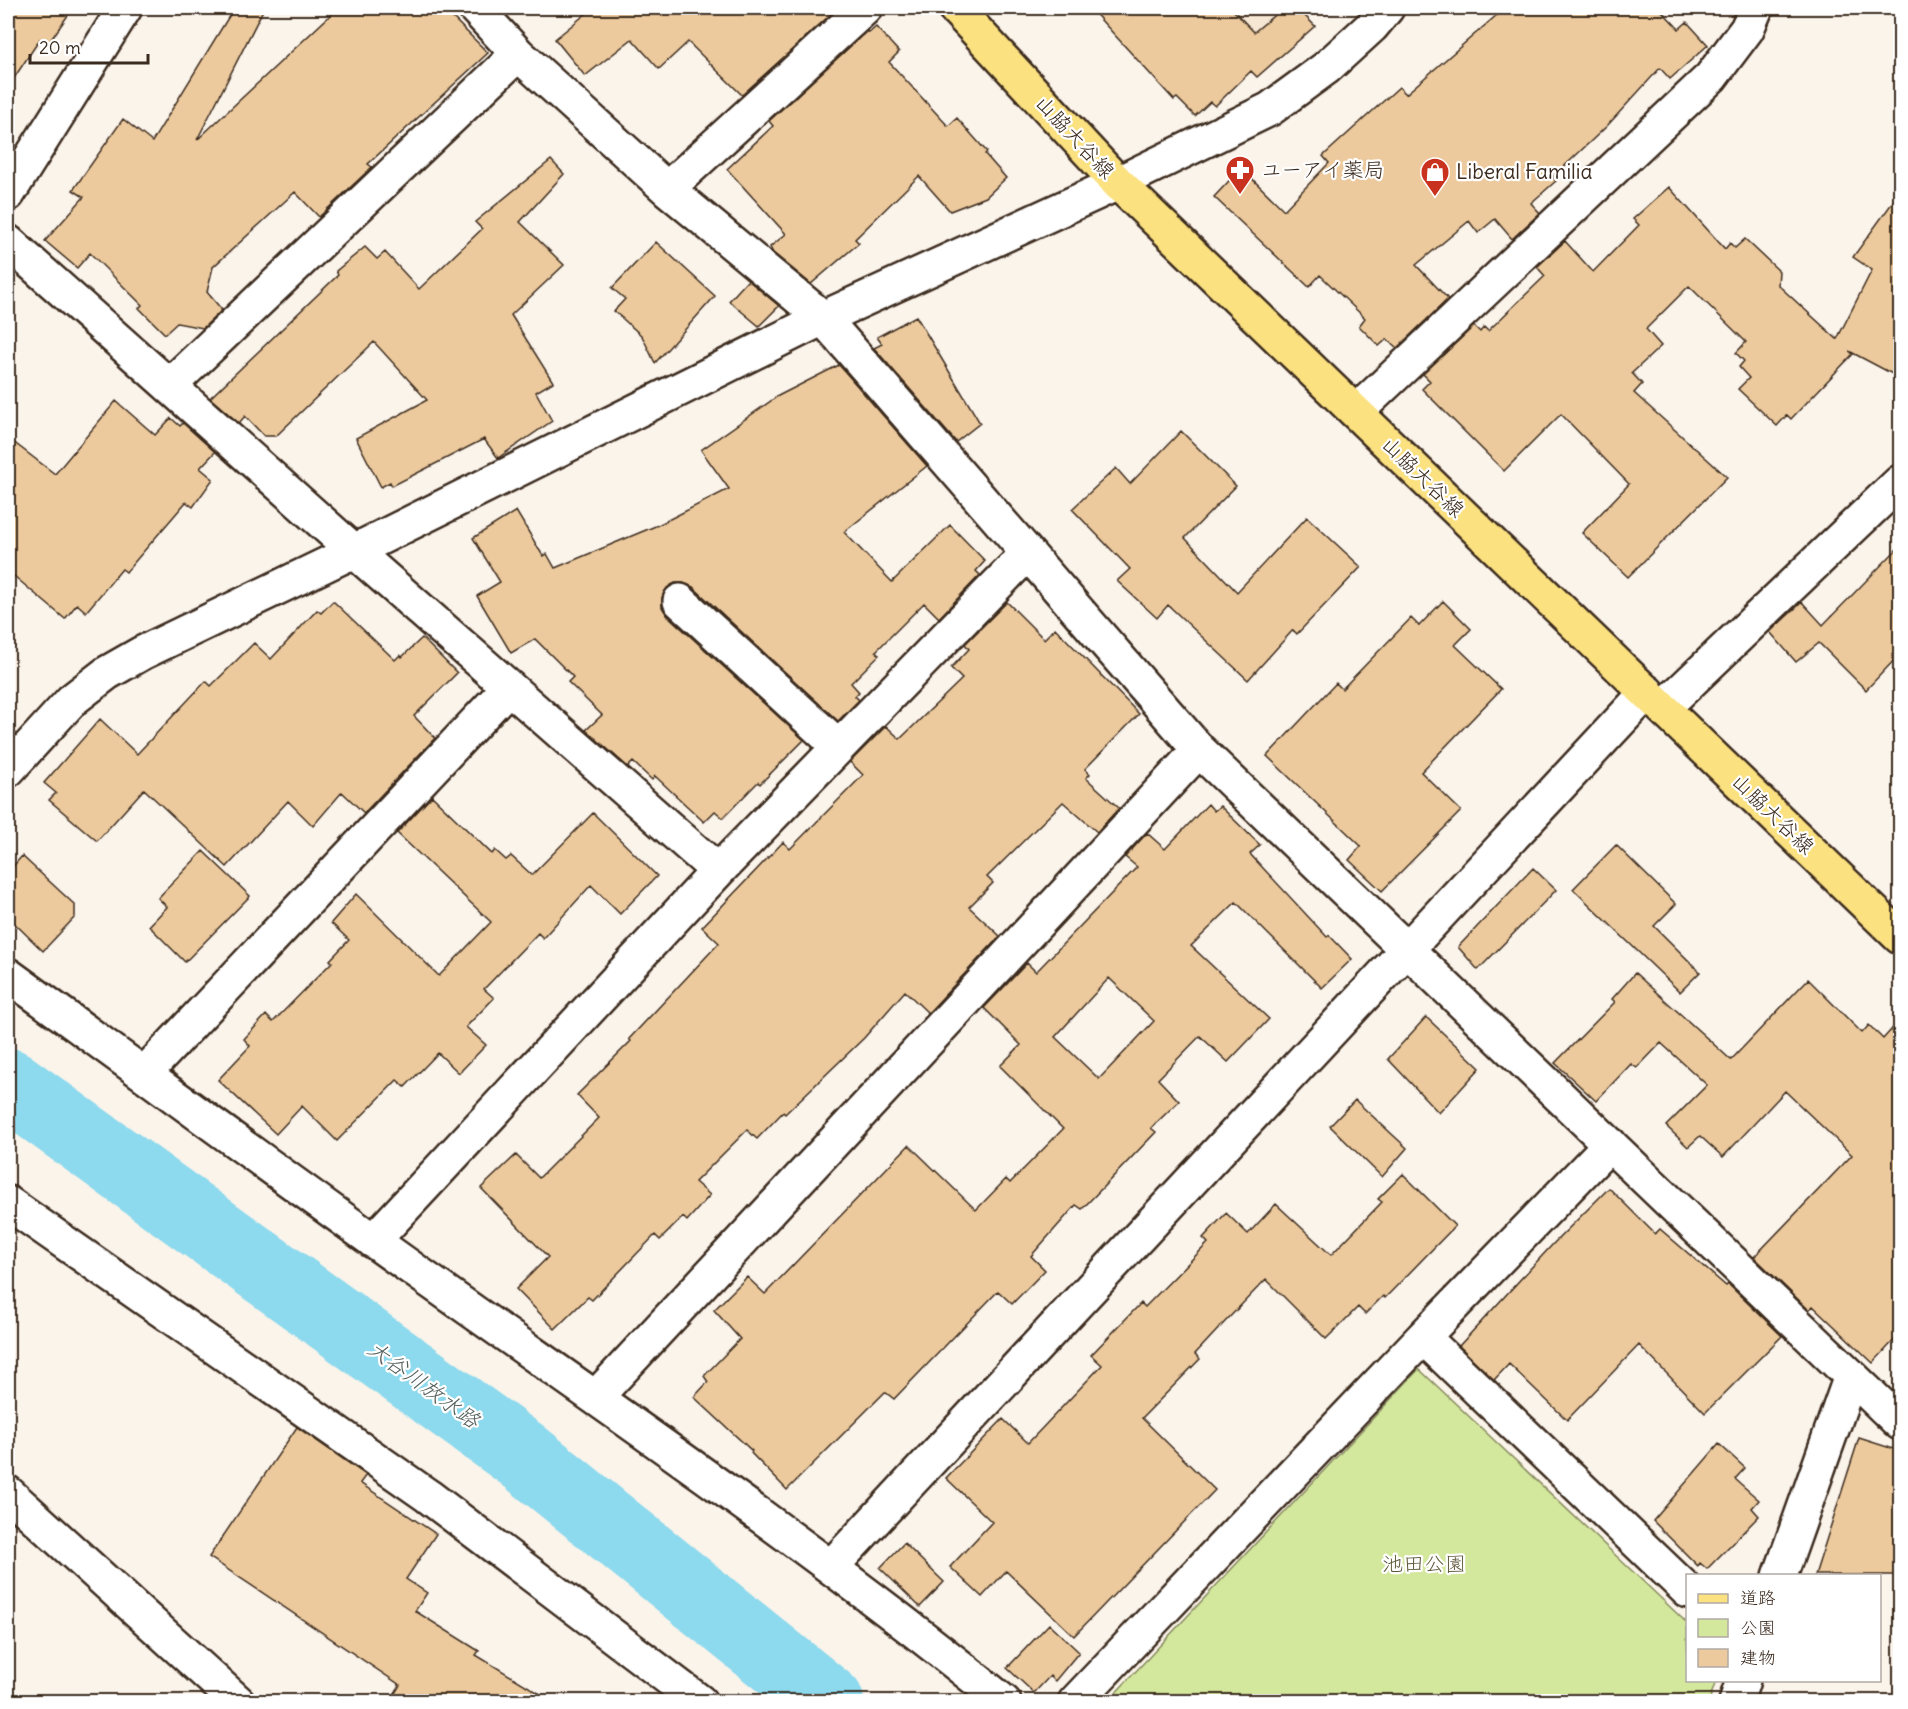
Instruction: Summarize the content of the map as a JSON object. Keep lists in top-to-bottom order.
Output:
{
  "streets": {
    "main road": ["山脇大谷線"]
  },
  "water": ["大谷川放水路"],
  "parks": ["池田公園"],
  "places": {
    "pharmacy": ["ユーアイ薬局"],
    "shop": ["Liberal Familia"]
  },
  "legend": ["道路", "公園", "建物"],
  "scale_bar": "20 m"
}
